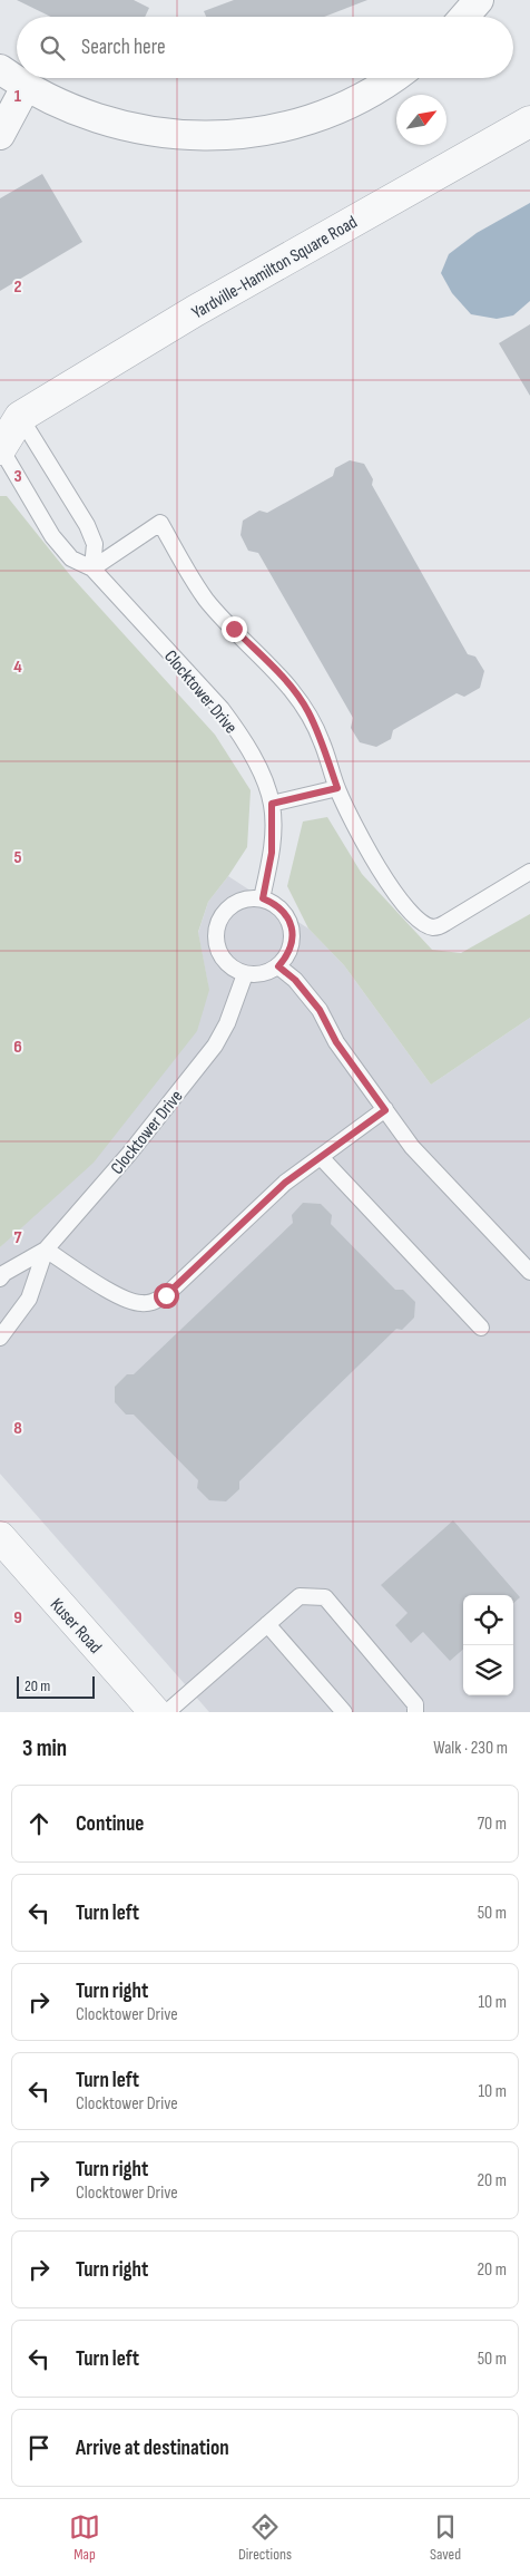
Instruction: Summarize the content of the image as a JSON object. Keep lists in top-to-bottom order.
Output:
{
  "streets": {
    "street": ["Yardville-Hamilton Square Road", "Kuser Road"],
    "lane": ["Clocktower Drive"]
  },
  "crossings": [
    ["Yardville-Hamilton Square Road", "Clocktower Drive"]
  ],
  "scale_bar": "20 m",
  "north": "top right",
  "page": {
    "search": "Search here",
    "scale": "20 m",
    "heading": ["3 min", "Walk · 230 m"],
    "list": [
      ["Continue", "70 m"],
      ["Turn left", "50 m"],
      ["Turn right", "Clocktower Drive", "10 m"],
      ["Turn left", "Clocktower Drive", "10 m"],
      ["Turn right", "Clocktower Drive", "20 m"],
      ["Turn right", "20 m"],
      ["Turn left", "50 m"],
      "Arrive at destination"
    ],
    "nav": ["Map", "Directions", "Saved"]
  },
  "grid": {
    "rows": [
      "1",
      "2",
      "3",
      "4",
      "5",
      "6",
      "7",
      "8",
      "9"
    ]
  }
}
